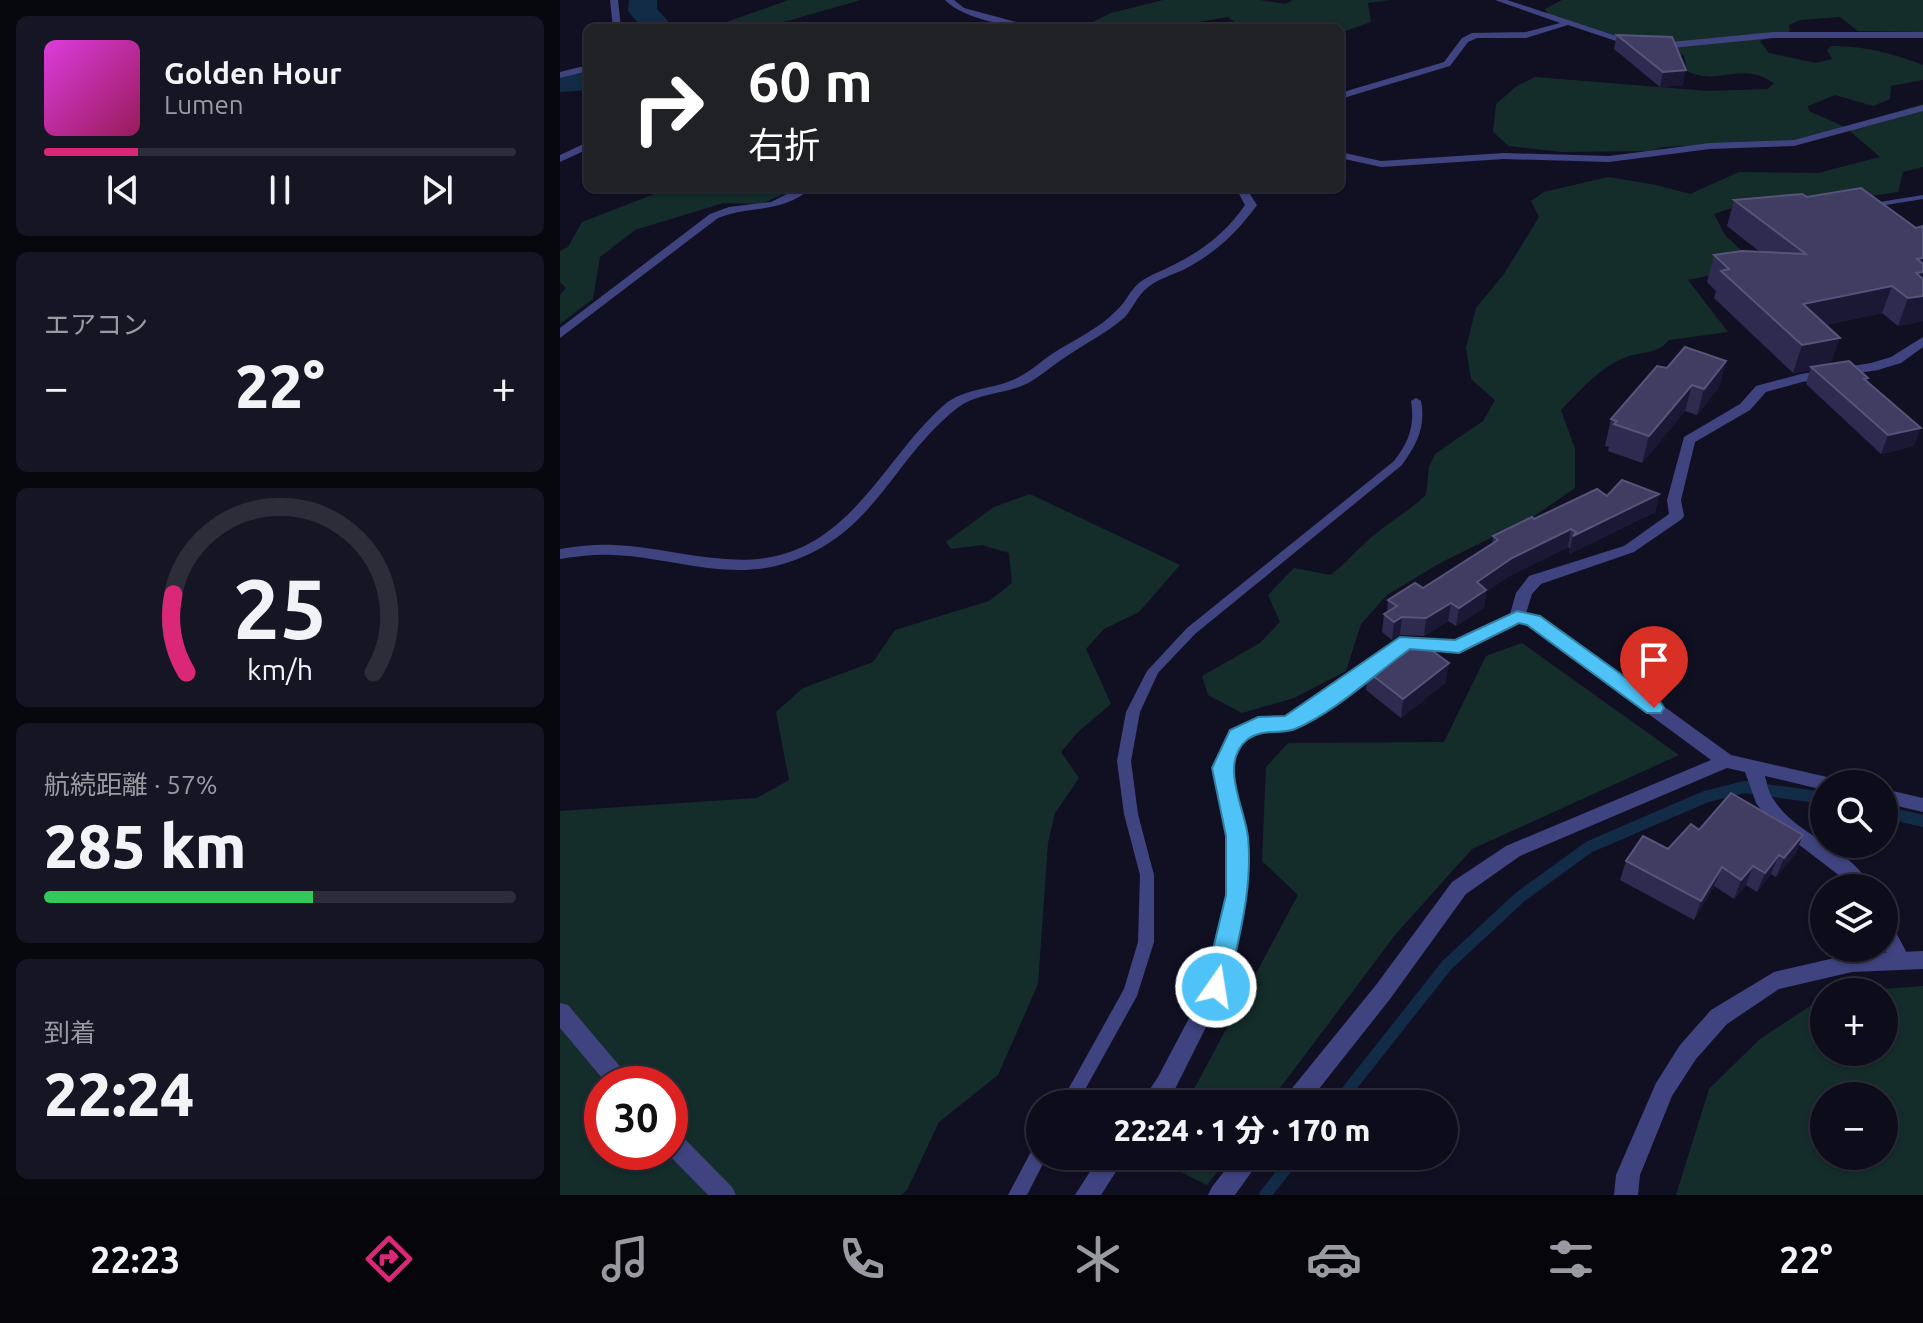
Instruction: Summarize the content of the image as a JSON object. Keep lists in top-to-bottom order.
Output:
{
  "page": {
    "turn": ["60 m", "右折"],
    "song": ["Golden Hour", "Lumen"],
    "tile": [
      "エアコン",
      ["航続距離 · 57%", "285 km"],
      ["到着", "22:24"]
    ],
    "heat": ["−", "22°", "+"],
    "map_buttons": ["+", "−"],
    "limit": "30",
    "trip": "22:24 · 1 分 · 170 m",
    "tabs": ["22:23", "22°"],
    "gauge": ["25", "km/h"]
  }
}
